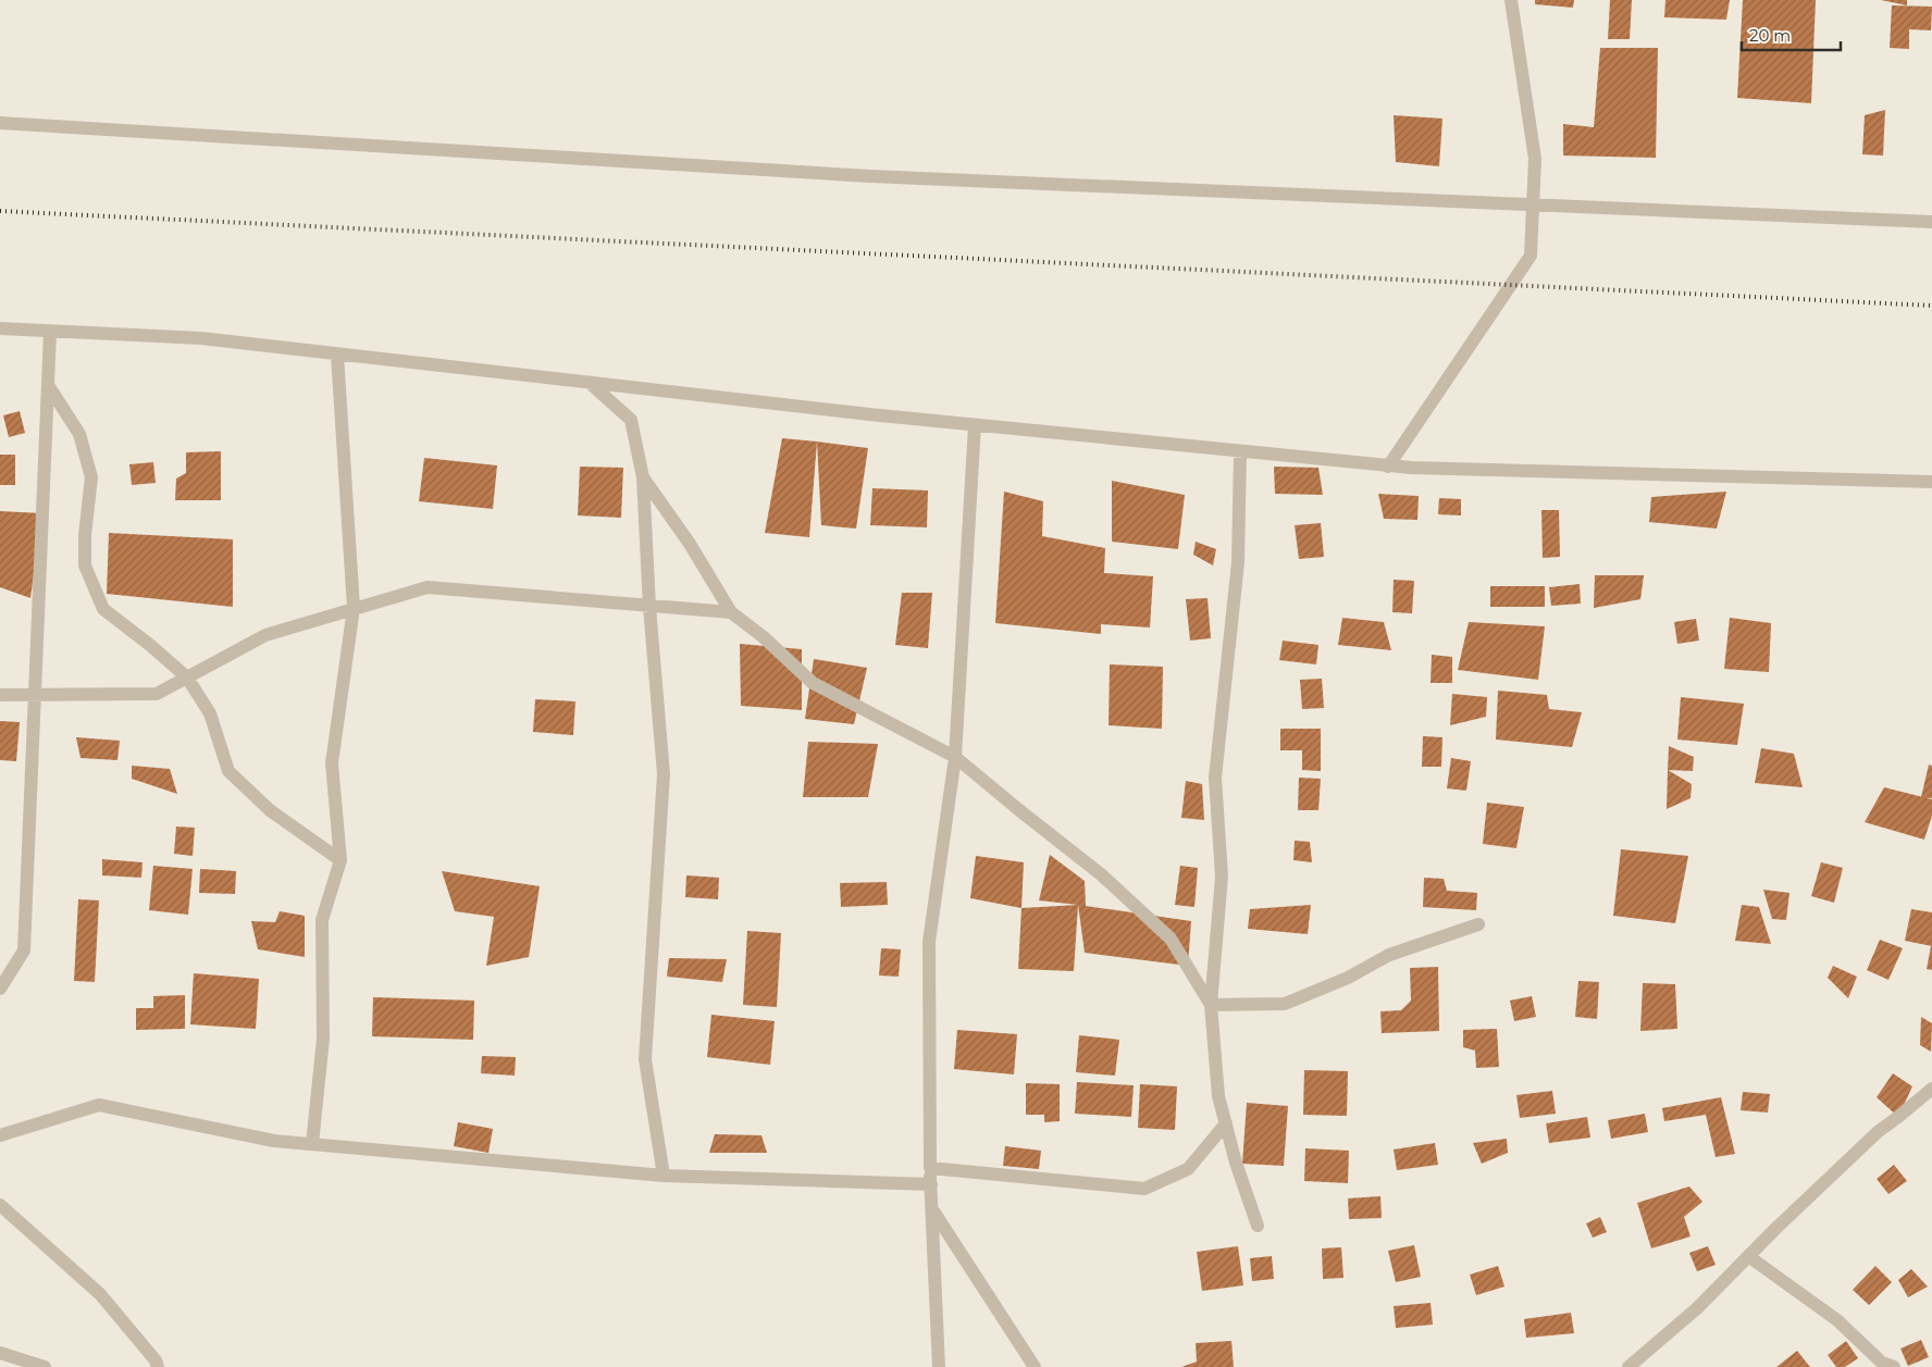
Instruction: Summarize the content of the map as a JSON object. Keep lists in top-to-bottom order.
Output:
{
  "scale_bar": "20 m"
}
